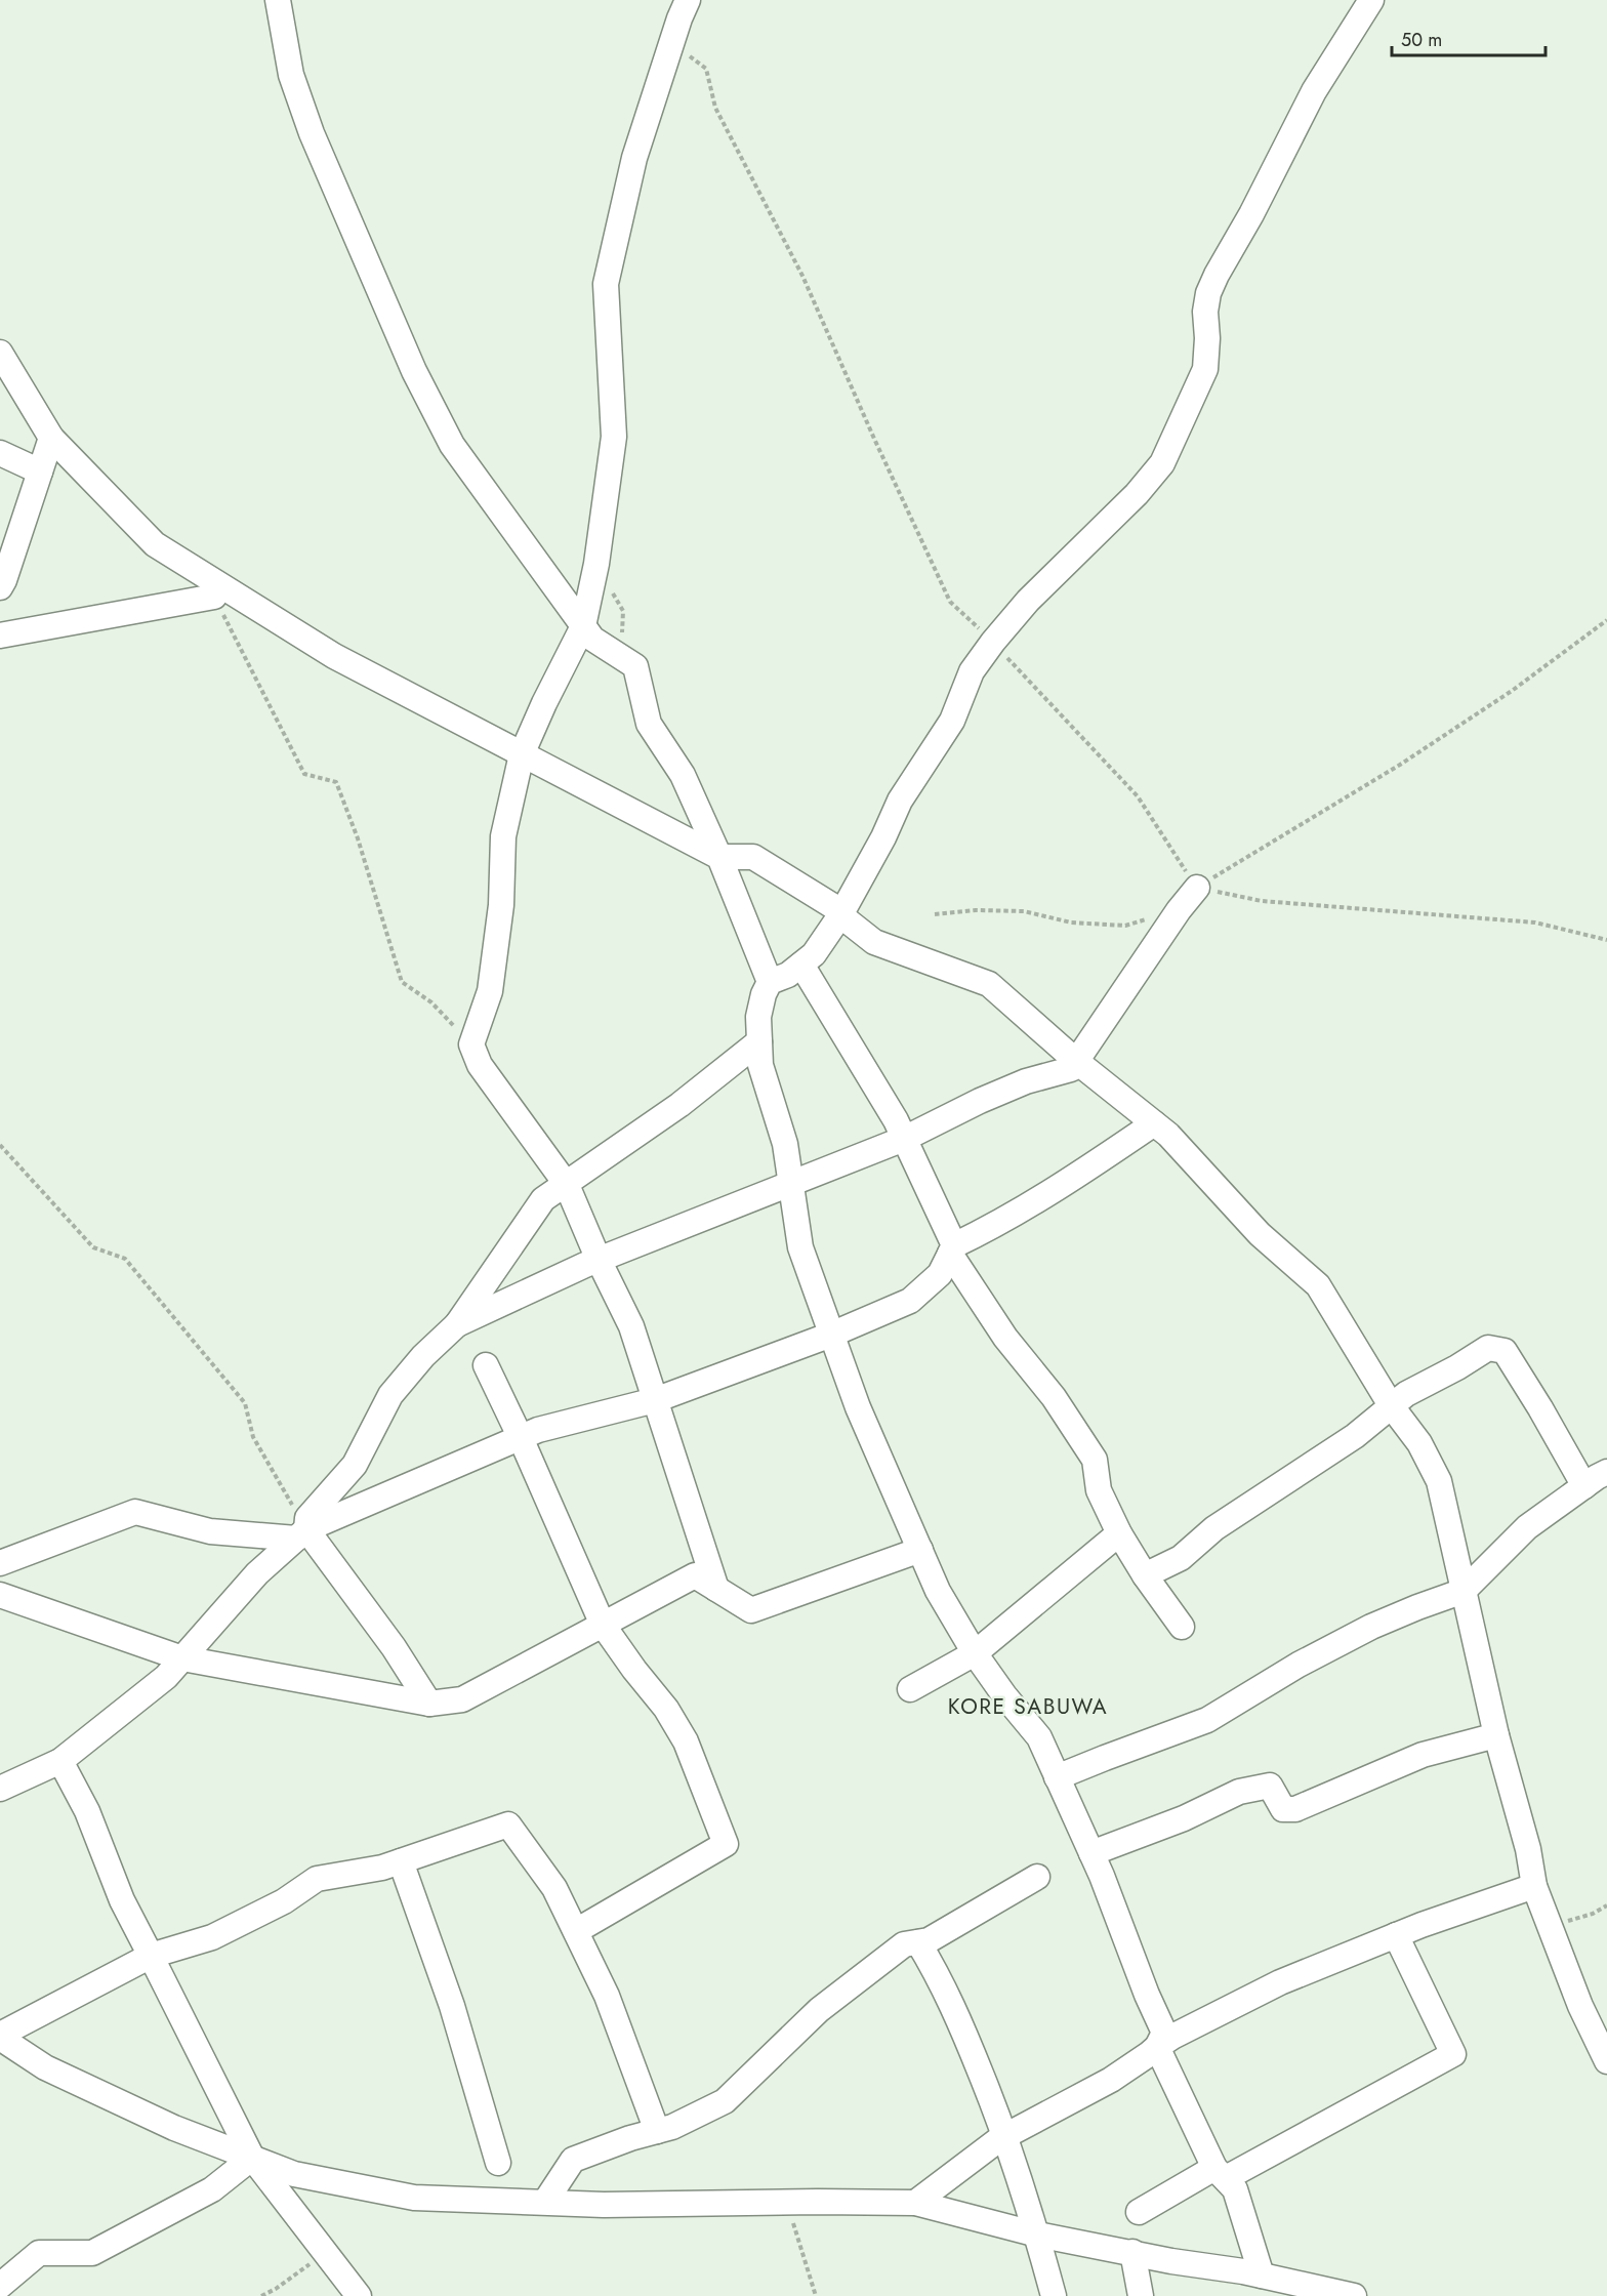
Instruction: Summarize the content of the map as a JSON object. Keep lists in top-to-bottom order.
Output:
{
  "districts": ["KORE SABUWA"],
  "scale_bar": "50 m"
}
